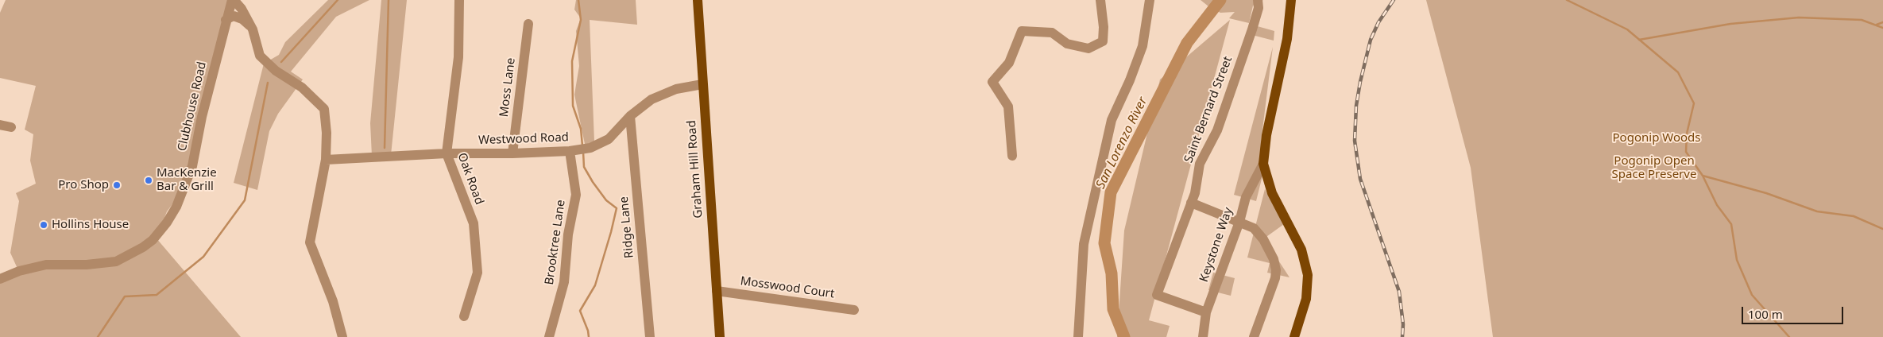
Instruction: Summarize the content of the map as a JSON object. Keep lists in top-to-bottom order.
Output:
{
  "streets": {
    "main road": ["Graham Hill Road"],
    "street": [
      "Moss Lane",
      "Clubhouse Road",
      "Saint Bernard Street",
      "Westwood Road",
      "Oak Road",
      "Ridge Lane",
      "Brooktree Lane",
      "Keystone Way",
      "Mosswood Court"
    ]
  },
  "crossings": [
    ["Moss Lane", "Westwood Road"],
    ["Saint Bernard Street", "Keystone Way"],
    ["Westwood Road", "Graham Hill Road"],
    ["Westwood Road", "Oak Road"],
    ["Westwood Road", "Ridge Lane"],
    ["Westwood Road", "Brooktree Lane"],
    ["Graham Hill Road", "Mosswood Court"]
  ],
  "water": ["San Lorenzo River"],
  "parks": ["Pogonip Woods", "Pogonip Open Space Preserve"],
  "places": ["MacKenzie Bar & Grill", "Pro Shop", "Hollins House"],
  "scale_bar": "100 m"
}
